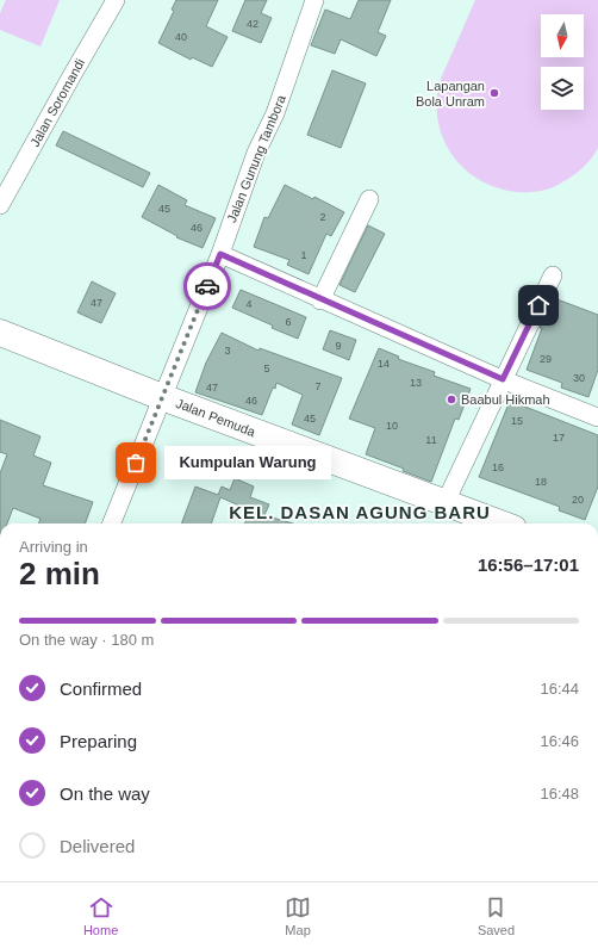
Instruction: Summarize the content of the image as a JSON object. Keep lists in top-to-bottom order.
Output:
{
  "streets": {
    "street": ["Jalan Soromandi", "Jalan Gunung Tambora", "Jalan Pemuda"]
  },
  "crossings": [
    ["Jalan Gunung Tambora", "Jalan Pemuda"]
  ],
  "districts": ["KEL. DASAN AGUNG BARU"],
  "places": ["Lapangan Bola Unram", "Baabul Hikmah", "Kumpulan Warung"],
  "house_numbers": [
    "42",
    "40",
    "45",
    "2",
    "46",
    "1",
    "47",
    "4",
    "6",
    "9",
    "3",
    "29",
    "14",
    "5",
    "30",
    "13",
    "7",
    "47",
    "46",
    "45",
    "15",
    "10",
    "17",
    "11",
    "16",
    "18",
    "20"
  ],
  "north": "bottom",
  "page": {
    "bubble": "Kumpulan Warung",
    "heading": ["2 min", "Arriving in", "16:56–17:01"],
    "bar": "On the way · 180 m",
    "list": [
      ["Confirmed", "16:44"],
      ["Preparing", "16:46"],
      ["On the way", "16:48"],
      "Delivered"
    ],
    "tabs": ["Home", "Map", "Saved"]
  }
}
